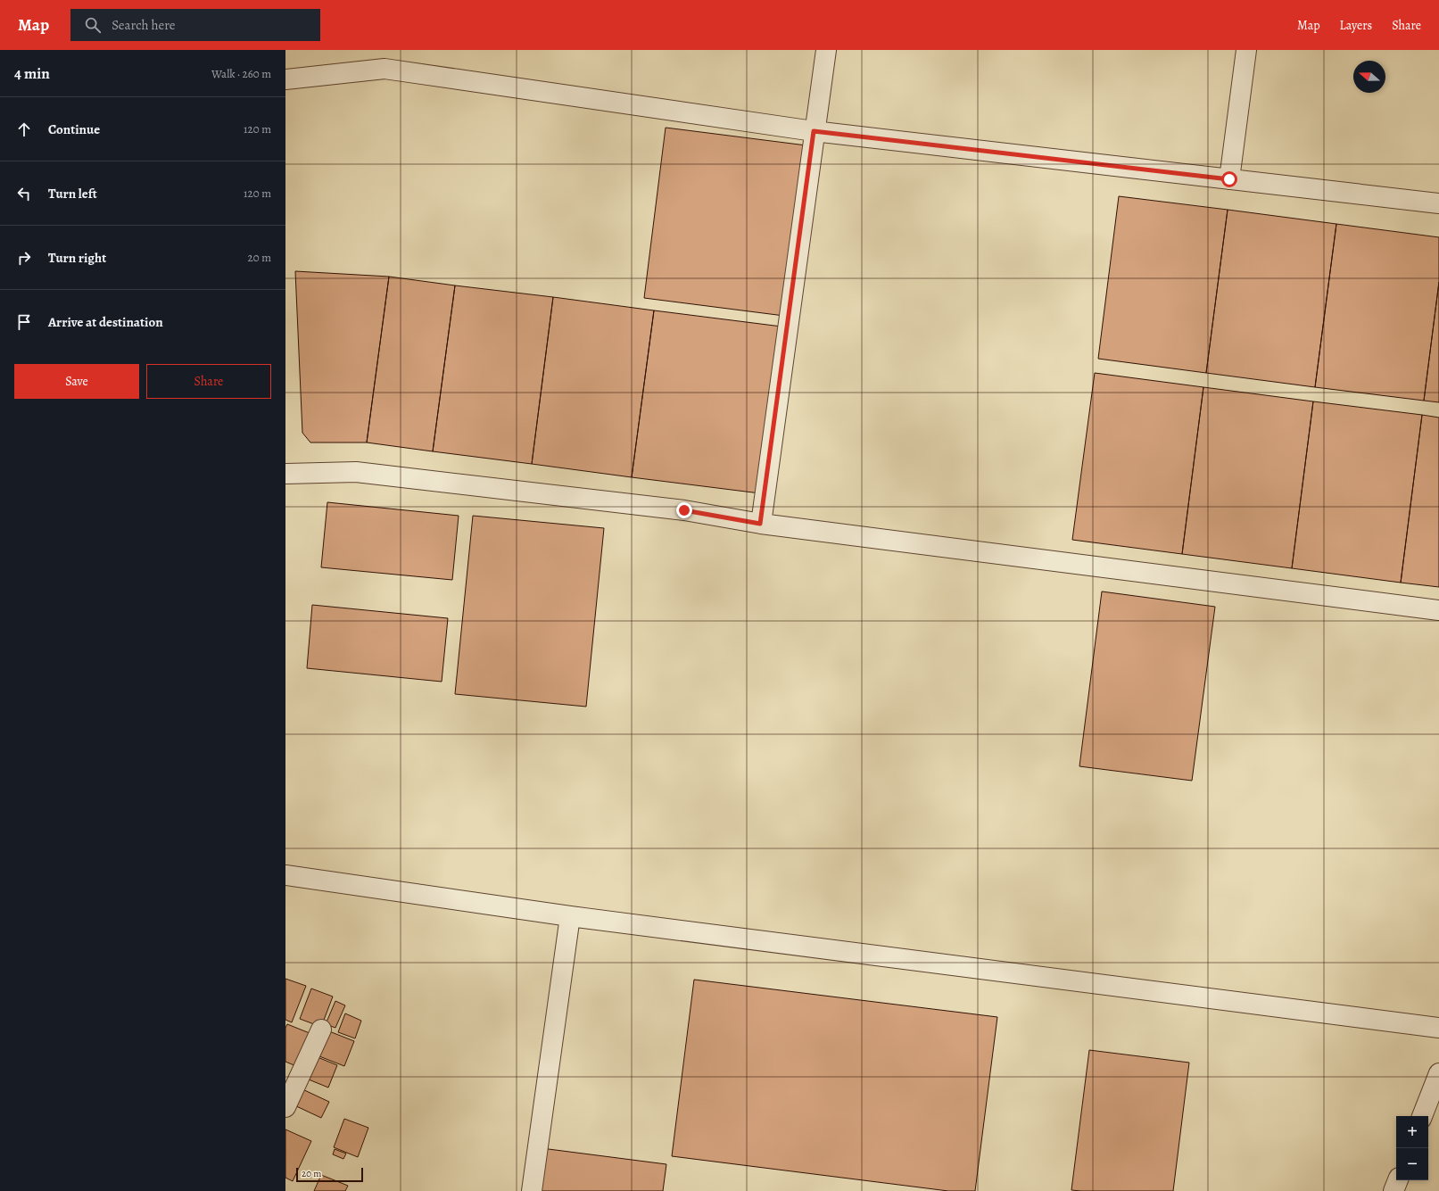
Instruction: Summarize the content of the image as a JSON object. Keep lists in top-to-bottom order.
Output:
{
  "scale_bar": "20 m",
  "north": "left",
  "page": {
    "header": "Map",
    "search": "Search here",
    "nav": ["Map", "Layers", "Share"],
    "heading": ["4 min", "Walk · 260 m"],
    "list": [
      ["Continue", "120 m"],
      ["Turn left", "120 m"],
      ["Turn right", "20 m"],
      "Arrive at destination"
    ],
    "buttons": ["Save", "Share"],
    "map_buttons": ["+", "−"],
    "scale": "20 m"
  }
}
